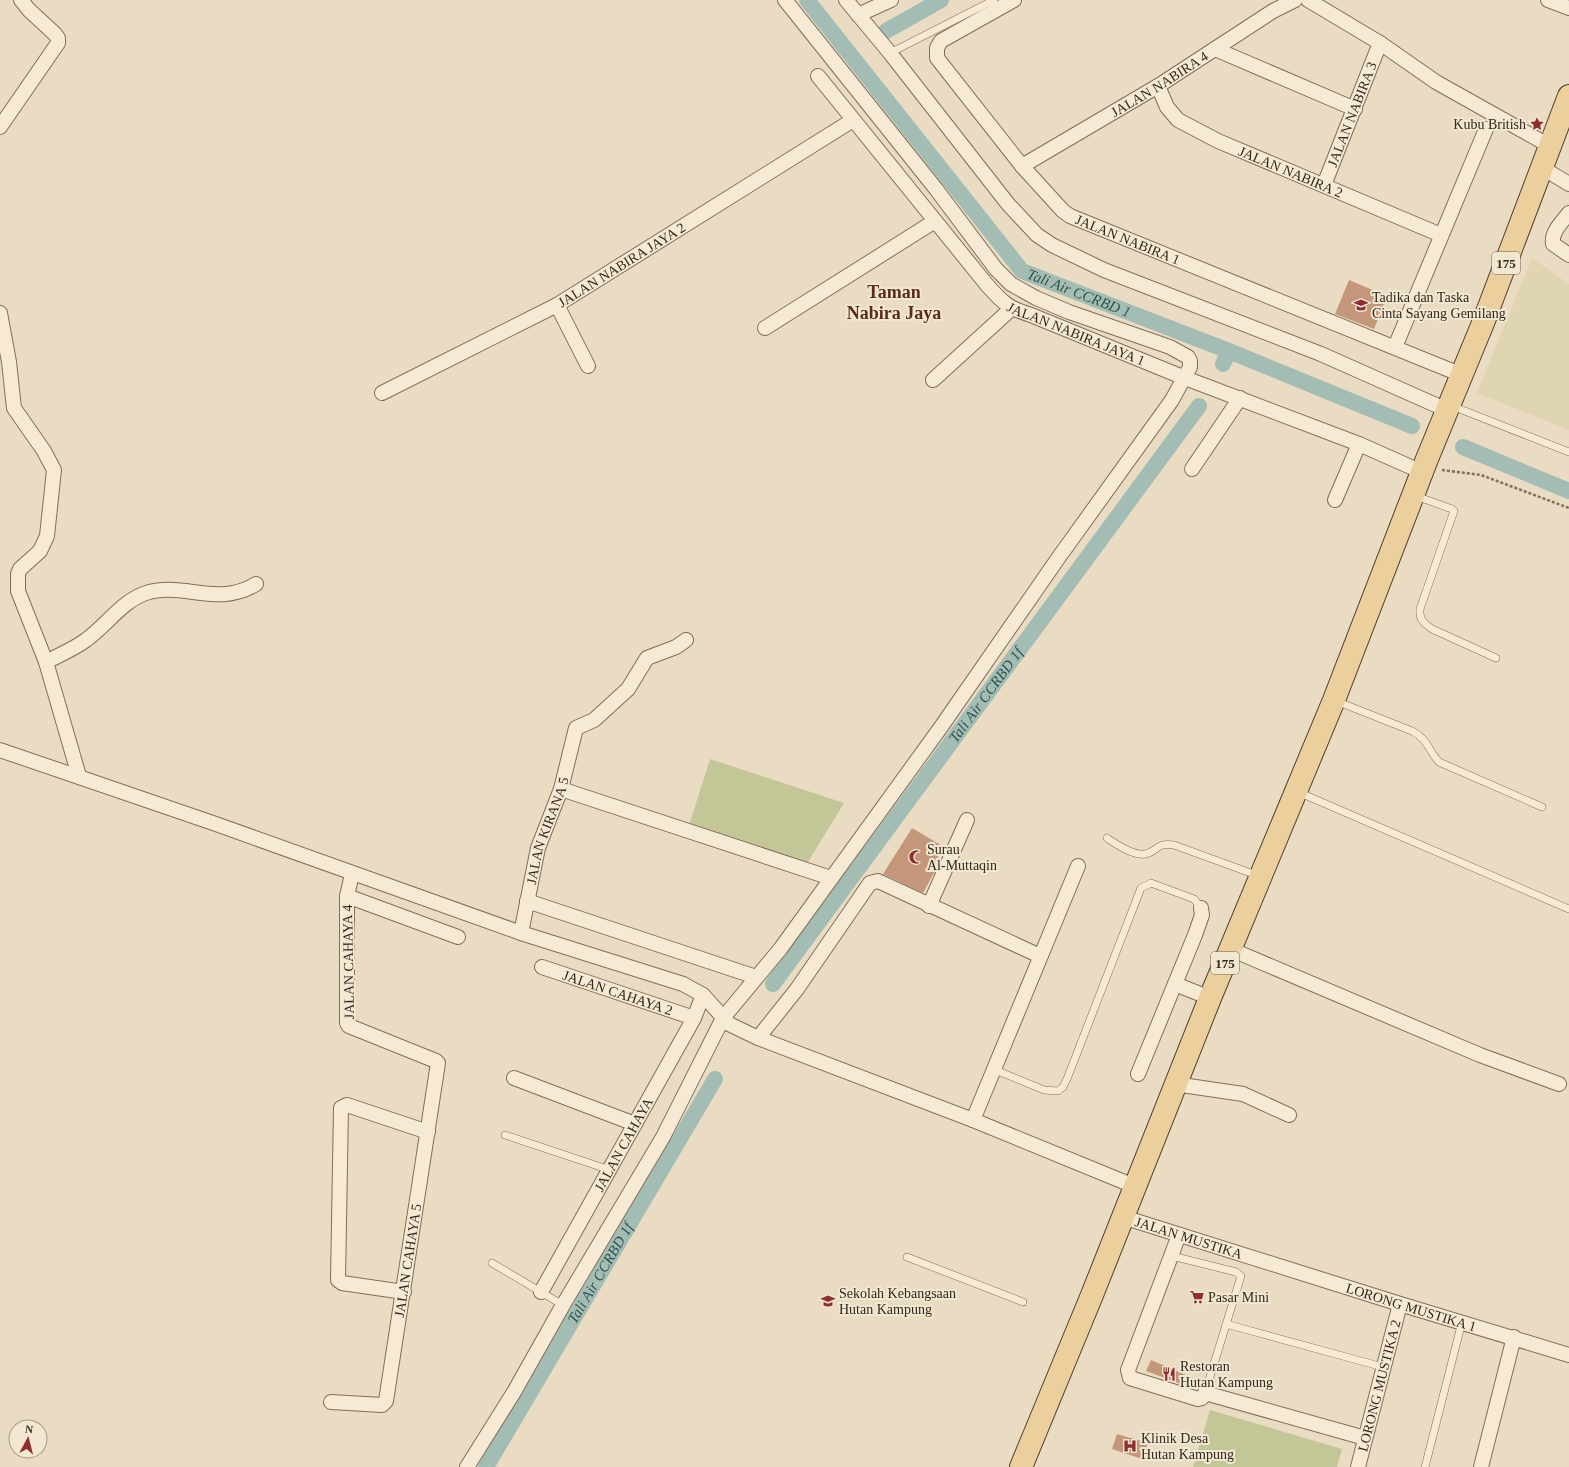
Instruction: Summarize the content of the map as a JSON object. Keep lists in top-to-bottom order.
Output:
{
  "streets": {
    "main road": ["175"],
    "street": [
      "JALAN NABIRA 4",
      "JALAN NABIRA 3",
      "JALAN NABIRA 2",
      "JALAN NABIRA 1",
      "JALAN NABIRA JAYA 2",
      "JALAN NABIRA JAYA 1",
      "JALAN KIRANA 5",
      "JALAN CAHAYA 4",
      "JALAN CAHAYA 2",
      "JALAN CAHAYA",
      "JALAN MUSTIKA",
      "JALAN CAHAYA 5",
      "LORONG MUSTIKA 1",
      "LORONG MUSTIKA 2"
    ]
  },
  "crossings": [
    ["JALAN NABIRA 4", "JALAN NABIRA 2"],
    ["JALAN NABIRA 4", "JALAN NABIRA 1"],
    ["JALAN NABIRA 3", "JALAN NABIRA 2"],
    ["JALAN NABIRA 1", "175"],
    ["175", "JALAN NABIRA JAYA 1"],
    ["175", "JALAN MUSTIKA"],
    ["JALAN NABIRA JAYA 2", "JALAN NABIRA JAYA 1"],
    ["JALAN CAHAYA 4", "JALAN CAHAYA 5"],
    ["JALAN CAHAYA 2", "JALAN CAHAYA"],
    ["JALAN MUSTIKA", "LORONG MUSTIKA 1"],
    ["LORONG MUSTIKA 1", "LORONG MUSTIKA 2"]
  ],
  "districts": ["Taman Nabira Jaya"],
  "water": ["Tali Air CCRBD 1", "Tali Air CCRBD 1f"],
  "places": {
    "place": ["Kubu British"],
    "school or university": ["Tadika dan Taska Cinta Sayang Gemilang", "Sekolah Kebangsaan Hutan Kampung"],
    "mosque": ["Surau Al-Muttaqin"],
    "supermarket": ["Pasar Mini"],
    "restaurant": ["Restoran Hutan Kampung"],
    "hospital": ["Klinik Desa Hutan Kampung"]
  },
  "north": "top"
}
